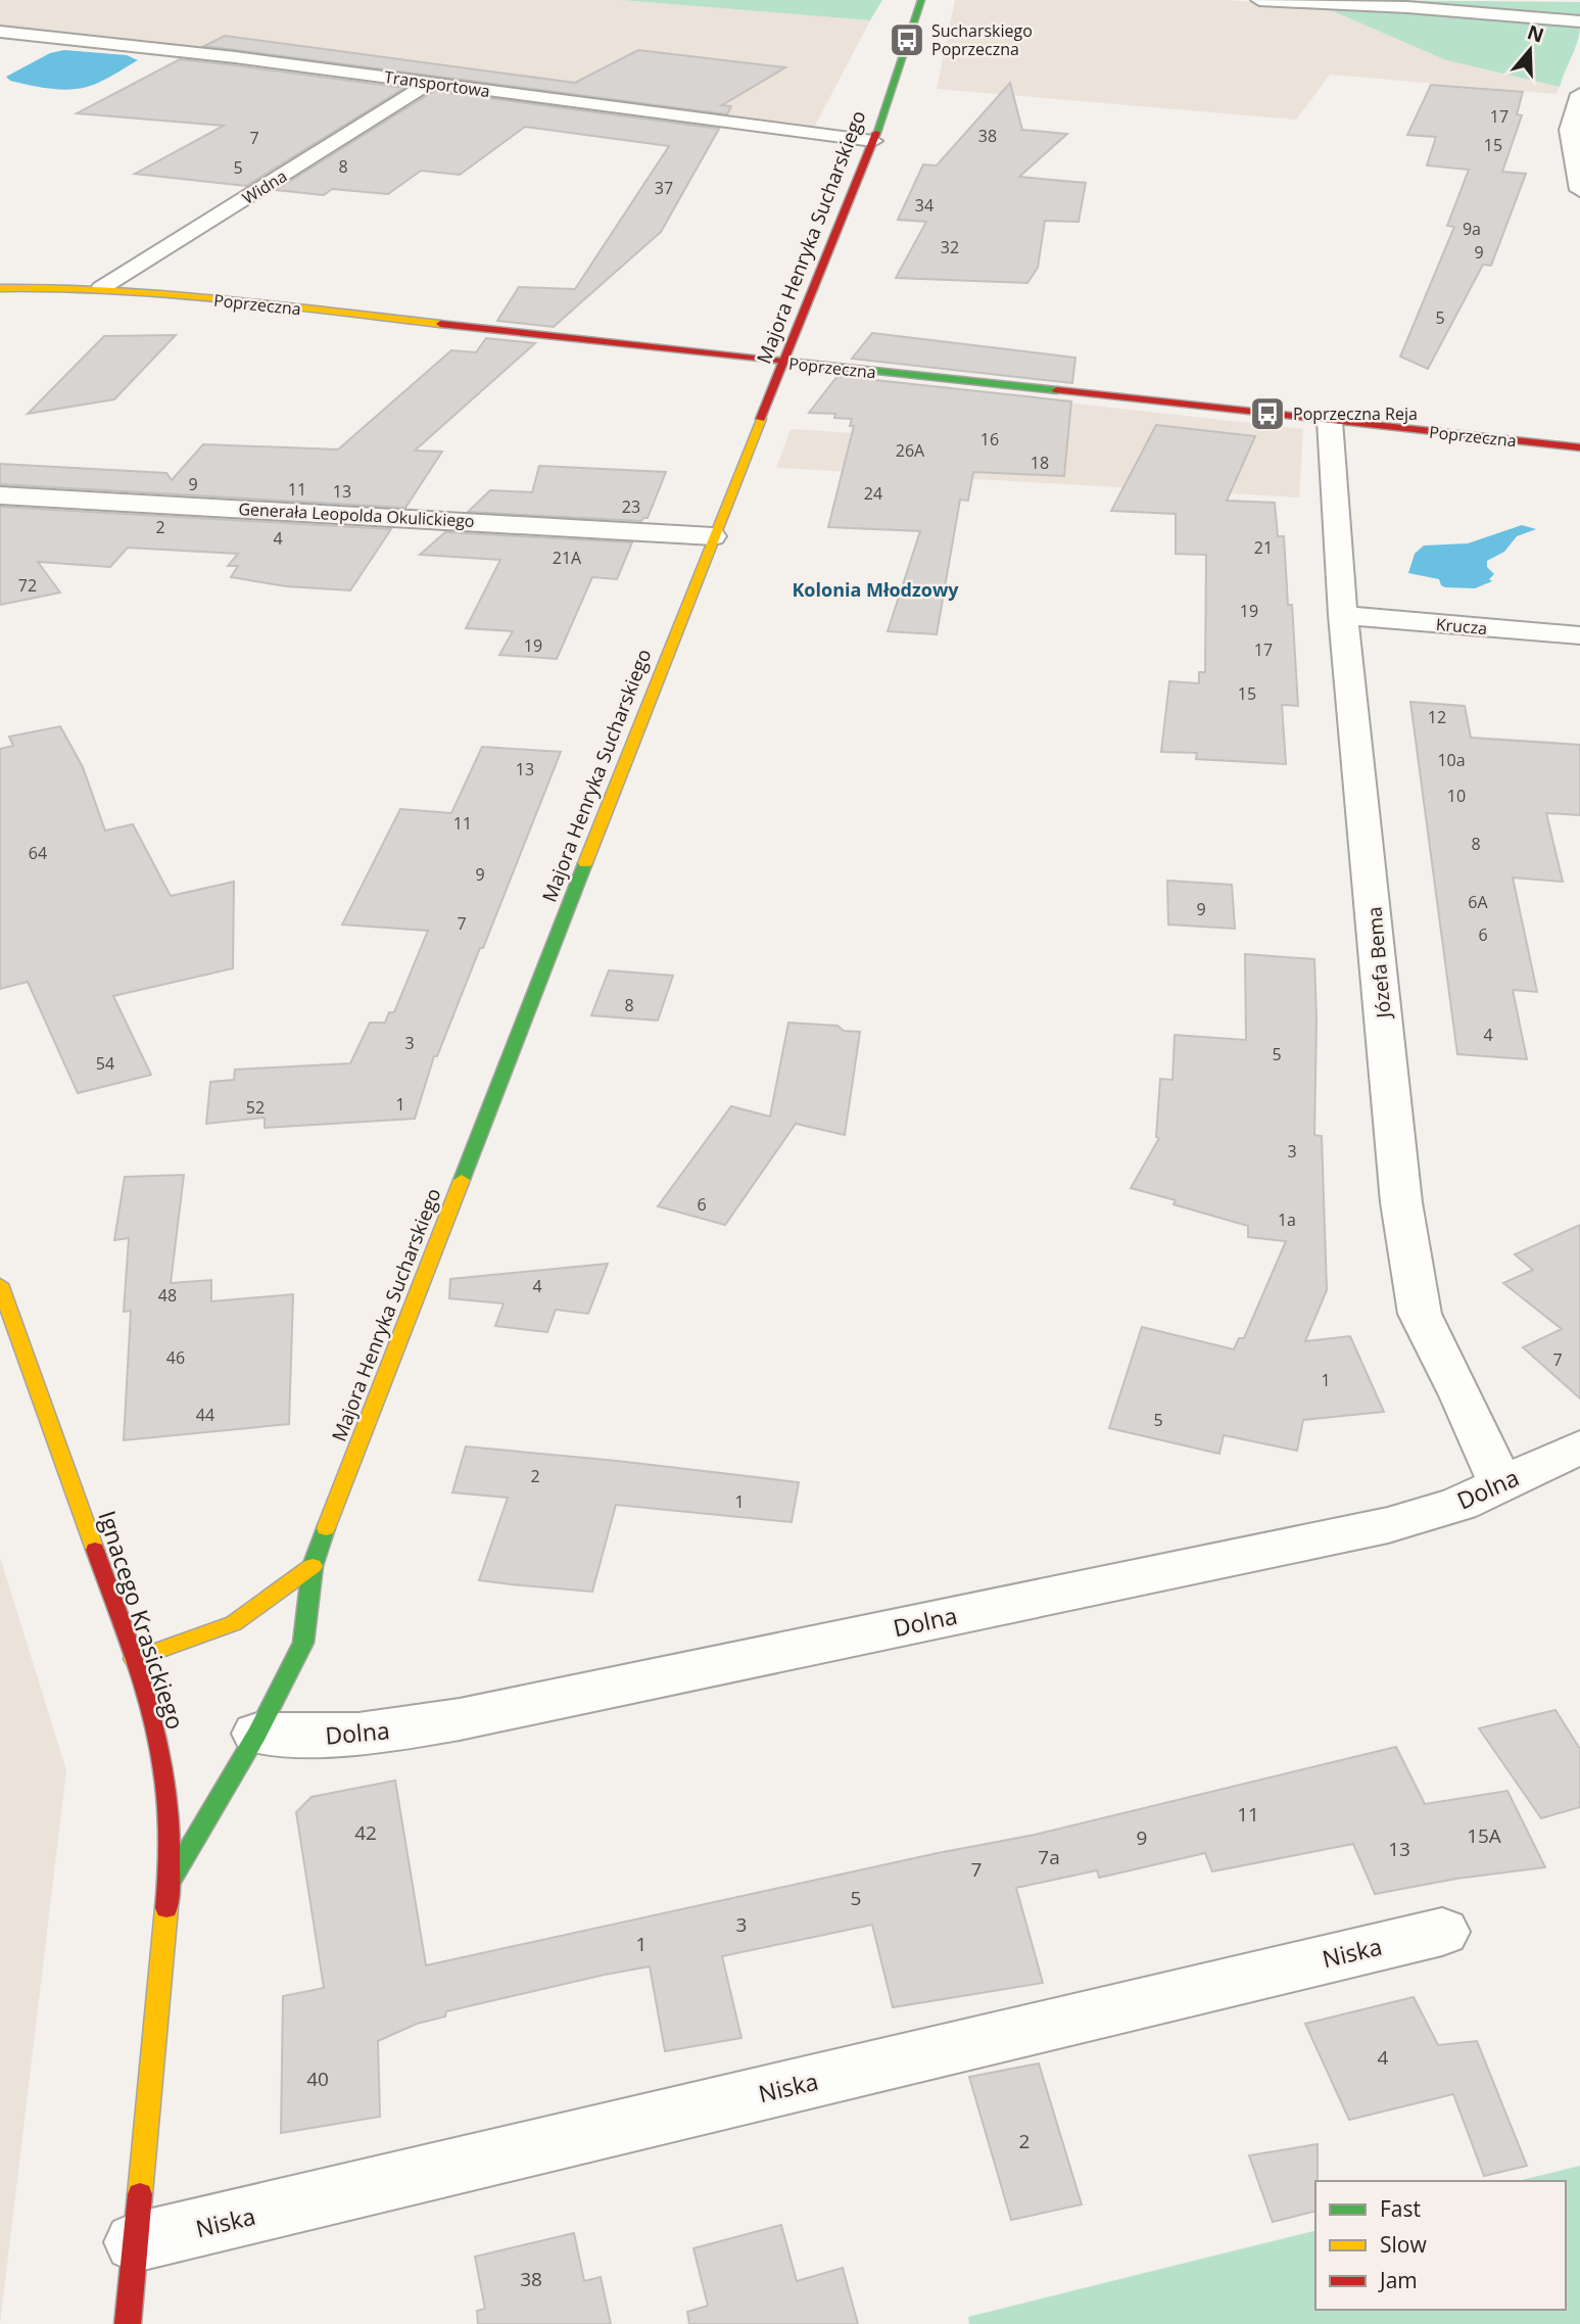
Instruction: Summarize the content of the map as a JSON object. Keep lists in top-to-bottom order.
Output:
{
  "streets": {
    "street": [
      "Transportowa",
      "Widna",
      "Majora Henryka Sucharskiego",
      "Poprzeczna",
      "Generała Leopolda Okulickiego",
      "Krucza",
      "Józefa Bema",
      "Dolna",
      "Ignacego Krasickiego",
      "Niska"
    ]
  },
  "crossings": [
    ["Transportowa", "Widna"],
    ["Transportowa", "Majora Henryka Sucharskiego"],
    ["Widna", "Poprzeczna"],
    ["Majora Henryka Sucharskiego", "Poprzeczna"],
    ["Majora Henryka Sucharskiego", "Generała Leopolda Okulickiego"],
    ["Majora Henryka Sucharskiego", "Dolna"],
    ["Majora Henryka Sucharskiego", "Ignacego Krasickiego"],
    ["Poprzeczna", "Józefa Bema"],
    ["Krucza", "Józefa Bema"],
    ["Józefa Bema", "Dolna"],
    ["Ignacego Krasickiego", "Niska"]
  ],
  "districts": ["Kolonia Młodzowy"],
  "places": {
    "bus stop": ["Sucharskiego Poprzeczna", "Poprzeczna Reja"]
  },
  "house_numbers": [
    "17",
    "38",
    "7",
    "15",
    "8",
    "5",
    "37",
    "34",
    "9a",
    "32",
    "9",
    "5",
    "16",
    "26A",
    "18",
    "9",
    "11",
    "13",
    "24",
    "23",
    "2",
    "4",
    "21",
    "21A",
    "72",
    "19",
    "19",
    "17",
    "15",
    "12",
    "10a",
    "13",
    "10",
    "11",
    "8",
    "64",
    "9",
    "6A",
    "9",
    "7",
    "6",
    "8",
    "4",
    "3",
    "5",
    "54",
    "1",
    "52",
    "3",
    "6",
    "1a",
    "4",
    "48",
    "46",
    "7",
    "1",
    "44",
    "5",
    "2",
    "1",
    "11",
    "42",
    "15A",
    "9",
    "13",
    "7a",
    "7",
    "5",
    "3",
    "1",
    "4",
    "40",
    "2",
    "38"
  ],
  "legend": ["Fast", "Slow", "Jam"],
  "north": "top"
}
